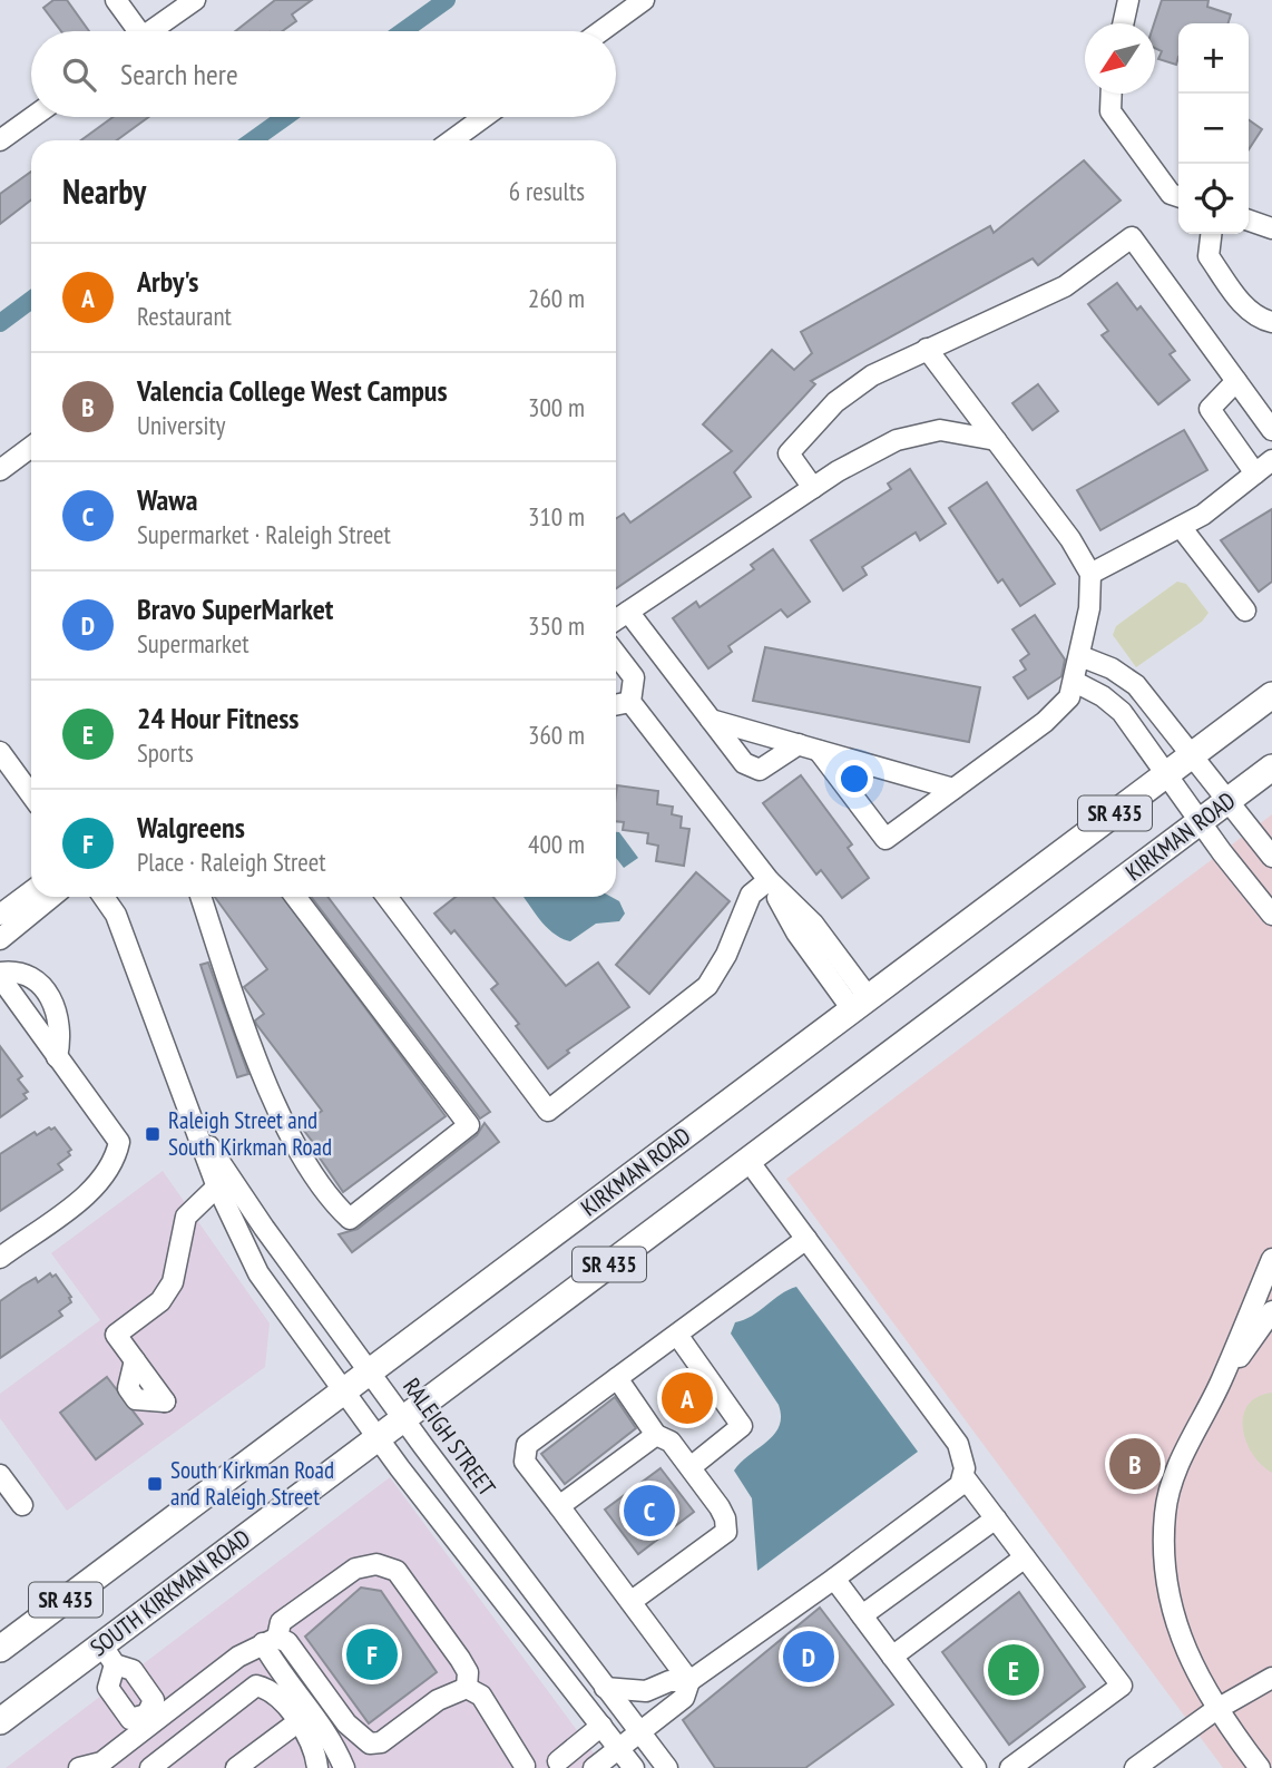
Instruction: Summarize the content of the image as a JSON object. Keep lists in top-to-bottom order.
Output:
{
  "streets": {
    "main road": ["SR 435", "KIRKMAN ROAD", "SOUTH KIRKMAN ROAD"],
    "street": ["RALEIGH STREET"]
  },
  "crossings": [
    ["KIRKMAN ROAD", "RALEIGH STREET"],
    ["KIRKMAN ROAD", "SOUTH KIRKMAN ROAD"],
    ["RALEIGH STREET", "SOUTH KIRKMAN ROAD"]
  ],
  "places": {
    "transit": ["Raleigh Street and South Kirkman Road", "South Kirkman Road and Raleigh Street"]
  },
  "north": "bottom left",
  "page": {
    "map_buttons": ["+", "−"],
    "search": "Search here",
    "heading": ["Nearby", "6 results"],
    "list": [
      {
        "mark": "A",
        "name": "Arby's",
        "note": "Restaurant",
        "value": "260 m"
      },
      {
        "mark": "B",
        "name": "Valencia College West Campus",
        "note": "University",
        "value": "300 m"
      },
      {
        "mark": "C",
        "name": "Wawa",
        "note": "Supermarket · Raleigh Street",
        "value": "310 m"
      },
      {
        "mark": "D",
        "name": "Bravo SuperMarket",
        "note": "Supermarket",
        "value": "350 m"
      },
      {
        "mark": "E",
        "name": "24 Hour Fitness",
        "note": "Sports",
        "value": "360 m"
      },
      {
        "mark": "F",
        "name": "Walgreens",
        "note": "Place · Raleigh Street",
        "value": "400 m"
      }
    ],
    "pins": [
      "A",
      "B",
      "C",
      "F",
      "D",
      "E"
    ]
  }
}
